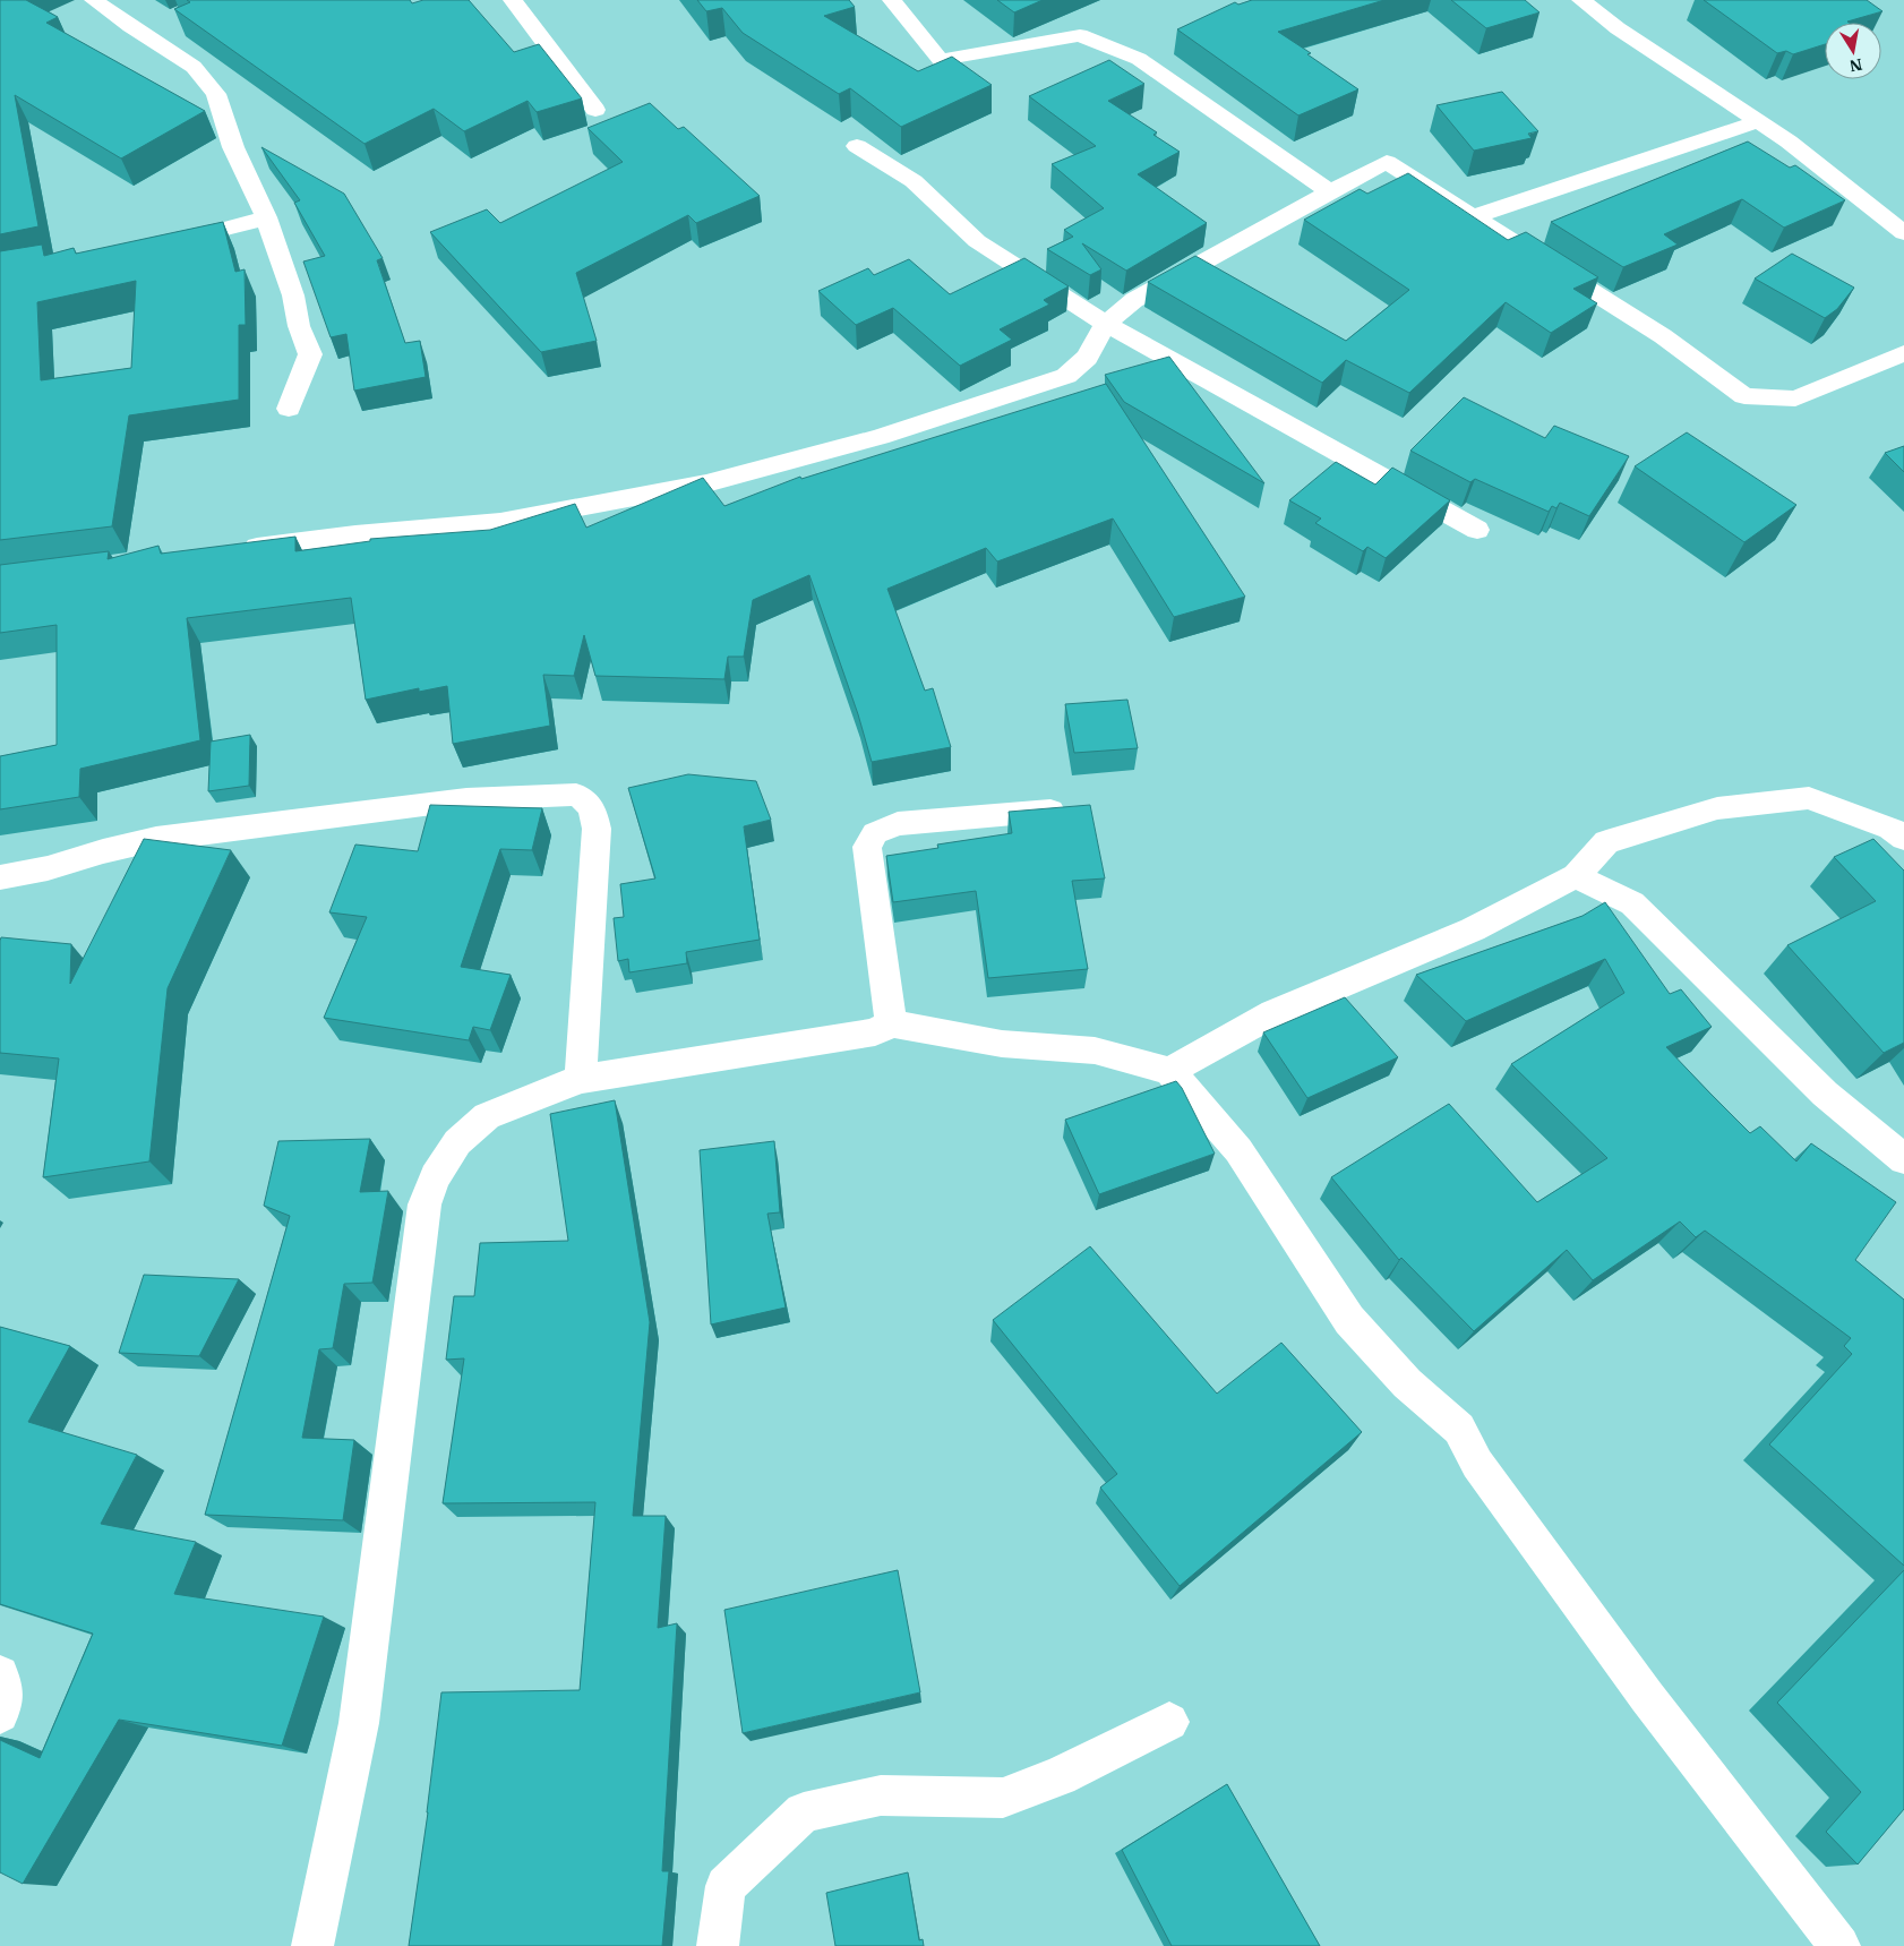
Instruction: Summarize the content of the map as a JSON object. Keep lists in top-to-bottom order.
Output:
{
  "north": "bottom"
}
